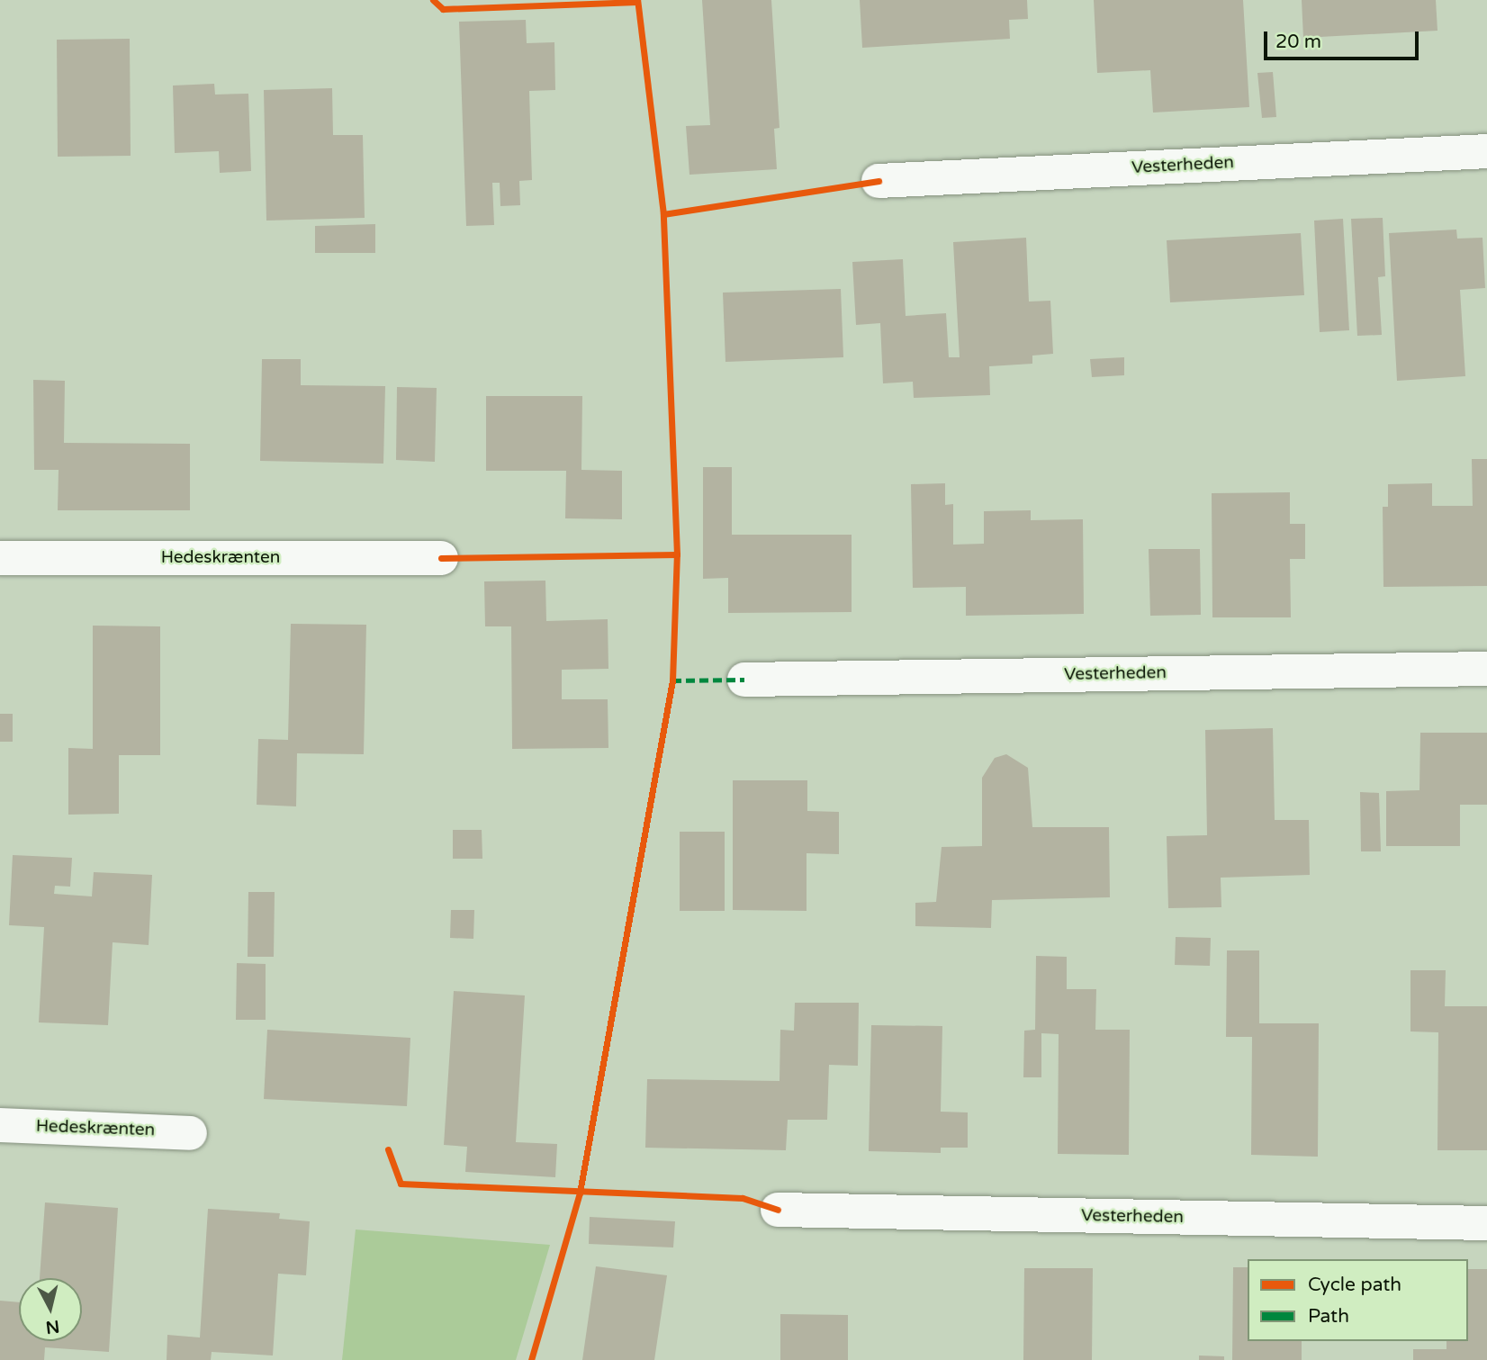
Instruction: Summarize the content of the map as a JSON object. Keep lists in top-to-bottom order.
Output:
{
  "streets": {
    "street": ["Vesterheden", "Hedeskrænten"]
  },
  "legend": ["Cycle path", "Path"],
  "scale_bar": "20 m",
  "north": "bottom"
}
